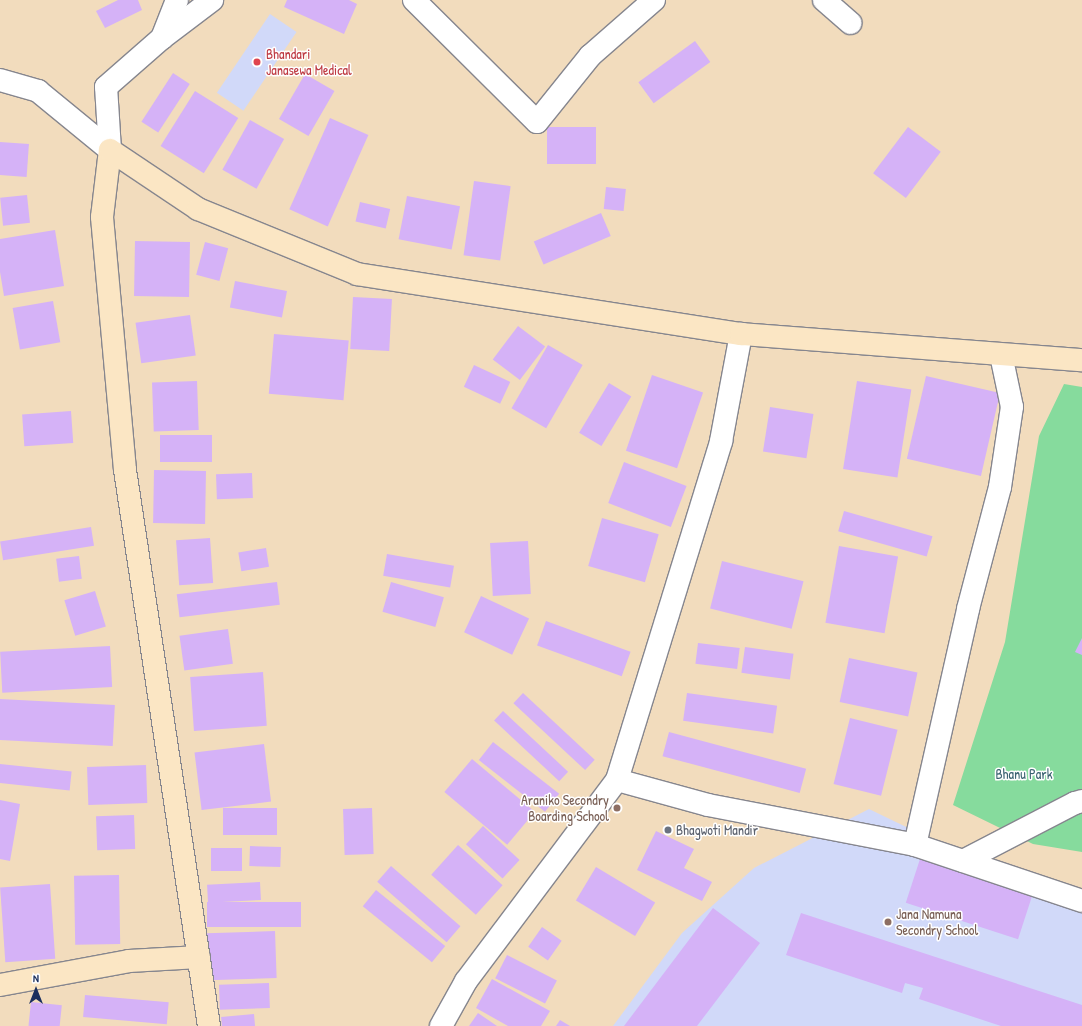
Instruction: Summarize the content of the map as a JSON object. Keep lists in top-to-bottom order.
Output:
{
  "parks": ["Bhanu Park"],
  "places": [
    "Bhandari Janasewa Medical",
    "Araniko Secondry Boarding School",
    "Bhagwoti Mandir",
    "Jana Namuna Secondry School"
  ],
  "north": "top"
}
